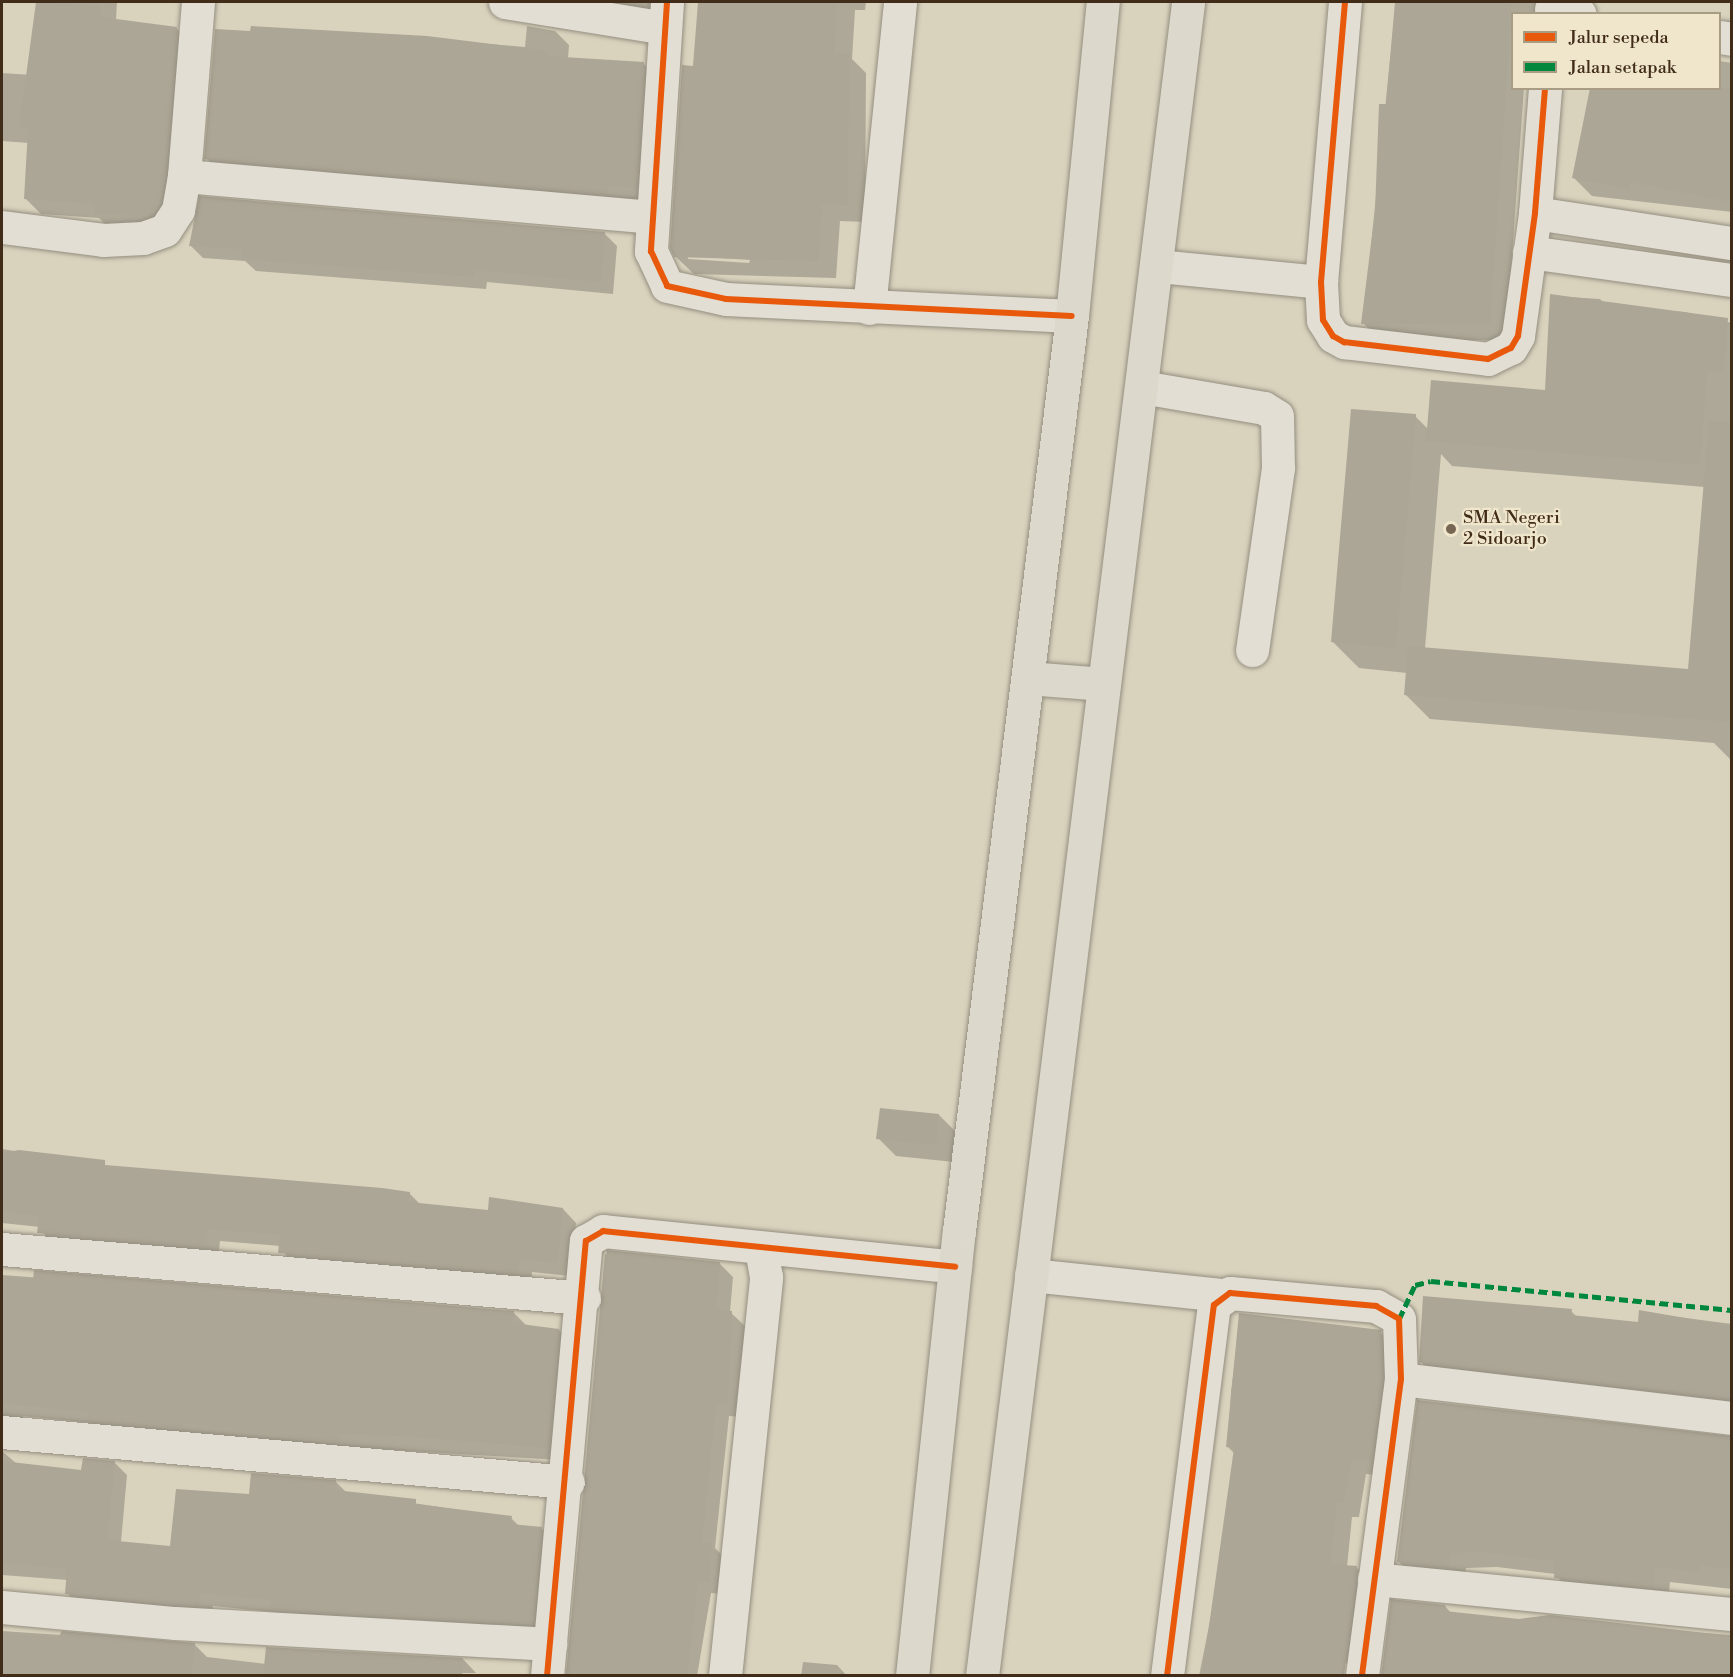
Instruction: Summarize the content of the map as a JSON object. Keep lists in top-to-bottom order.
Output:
{
  "places": ["SMA Negeri 2 Sidoarjo"],
  "legend": ["Jalur sepeda", "Jalan setapak"]
}
